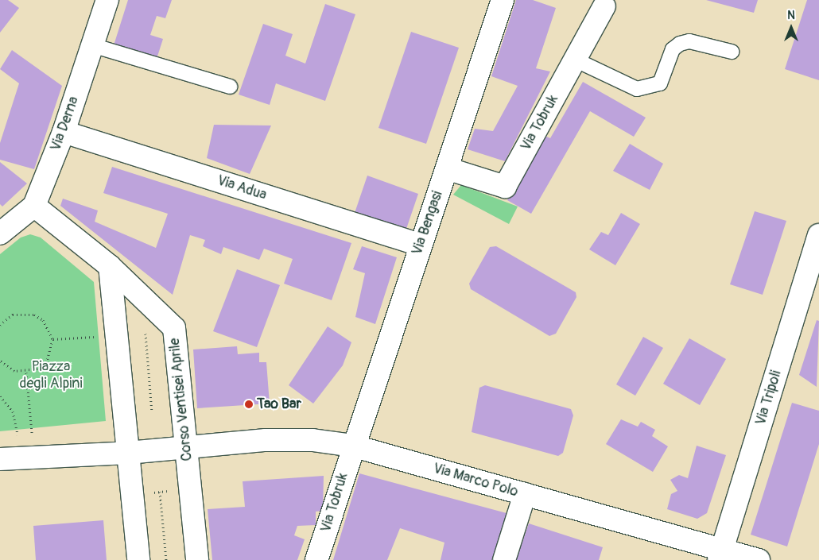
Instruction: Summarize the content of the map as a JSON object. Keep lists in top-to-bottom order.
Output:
{
  "streets": {
    "street": [
      "Via Tobruk",
      "Via Derna",
      "Via Adua",
      "Via Bengasi",
      "Via Tripoli",
      "Corso Ventisei Aprile",
      "Via Marco Polo"
    ]
  },
  "crossings": [
    ["Via Tobruk", "Via Bengasi"],
    ["Via Tobruk", "Via Marco Polo"],
    ["Via Derna", "Via Adua"],
    ["Via Derna", "Corso Ventisei Aprile"],
    ["Via Adua", "Via Bengasi"],
    ["Via Bengasi", "Via Marco Polo"],
    ["Via Tripoli", "Via Marco Polo"],
    ["Corso Ventisei Aprile", "Via Marco Polo"]
  ],
  "parks": ["Piazza degli Alpini"],
  "places": ["Tao Bar"],
  "north": "top"
}
